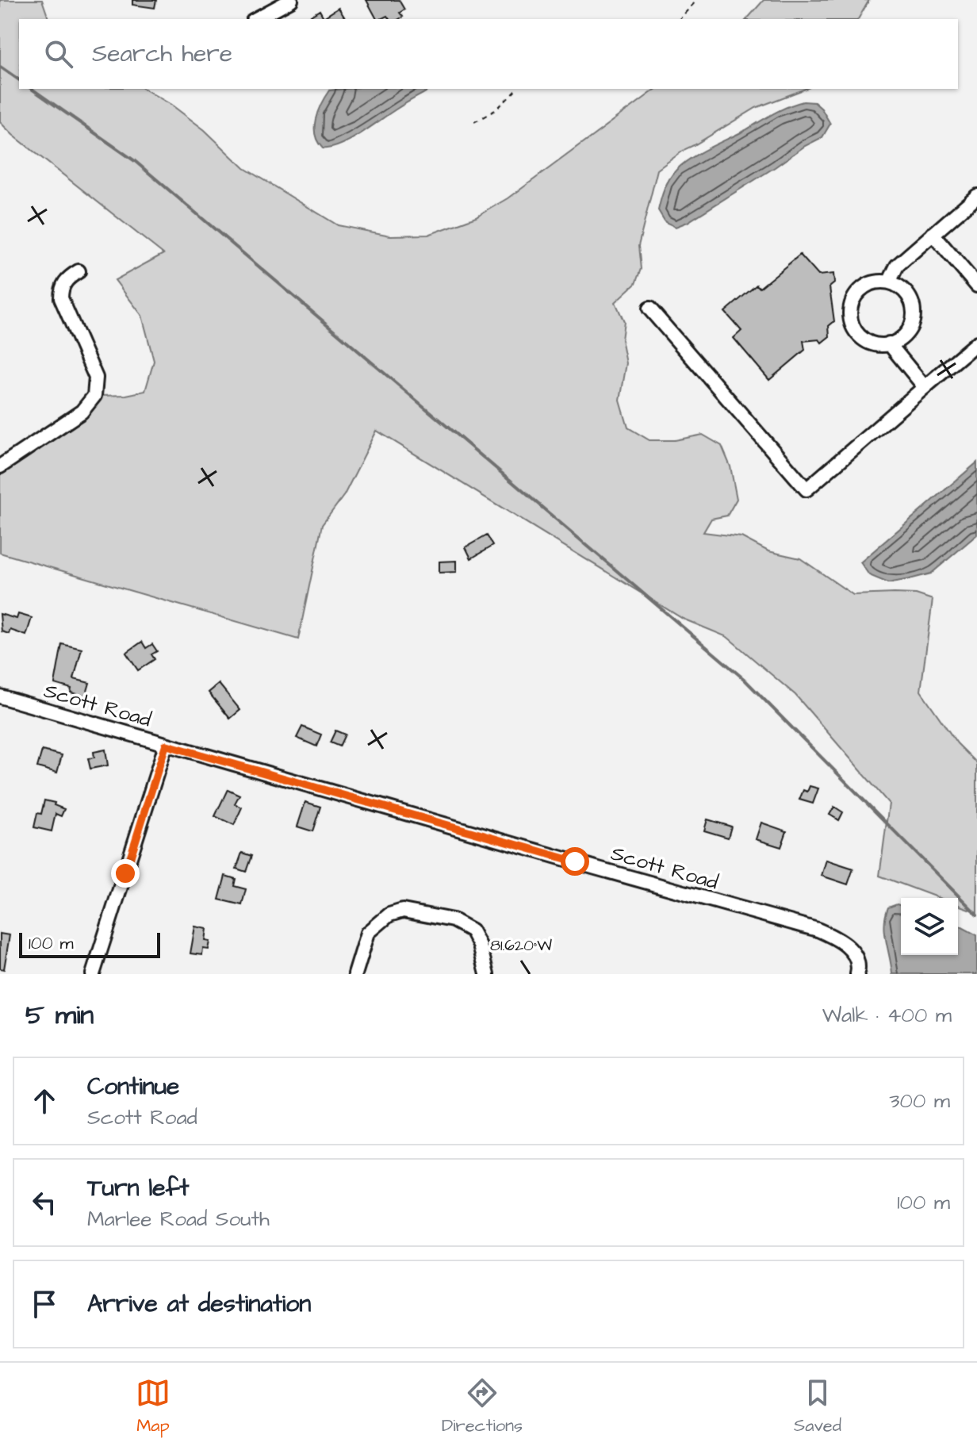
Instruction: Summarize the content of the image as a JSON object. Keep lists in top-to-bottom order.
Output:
{
  "streets": {
    "street": ["Scott Road"]
  },
  "scale_bar": "100 m",
  "page": {
    "search": "Search here",
    "scale": "100 m",
    "heading": ["5 min", "Walk · 400 m"],
    "list": [
      ["Continue", "Scott Road", "300 m"],
      ["Turn left", "Marlee Road South", "100 m"],
      "Arrive at destination"
    ],
    "nav": ["Map", "Directions", "Saved"]
  },
  "coordinates": ["81.620°W"]
}
